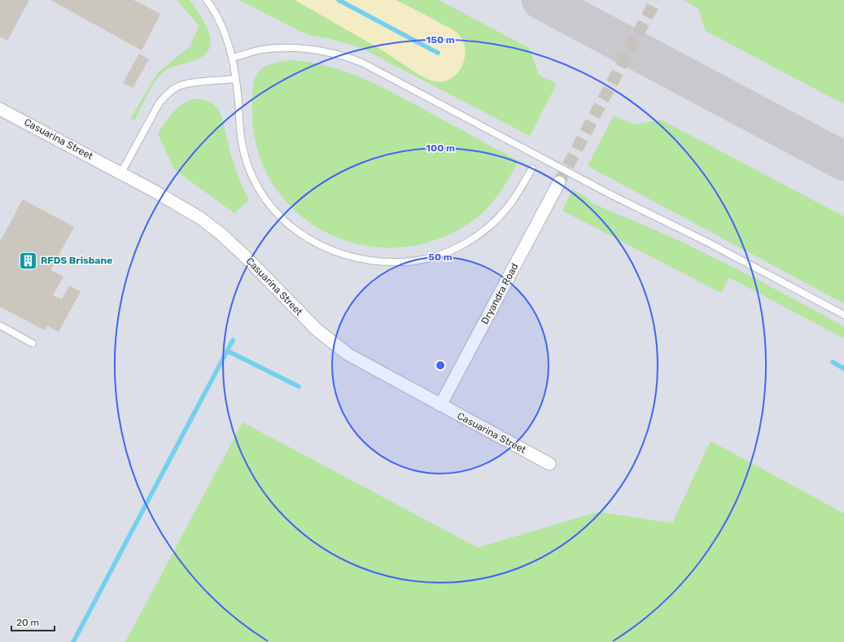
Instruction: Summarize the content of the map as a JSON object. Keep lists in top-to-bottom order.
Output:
{
  "streets": {
    "street": ["Casuarina Street", "Dryandra Road"]
  },
  "crossings": [
    ["Casuarina Street", "Dryandra Road"]
  ],
  "places": {
    "building": ["RFDS Brisbane"]
  },
  "scale_bar": "20 m",
  "rings": ["150 m", "100 m", "50 m"]
}
